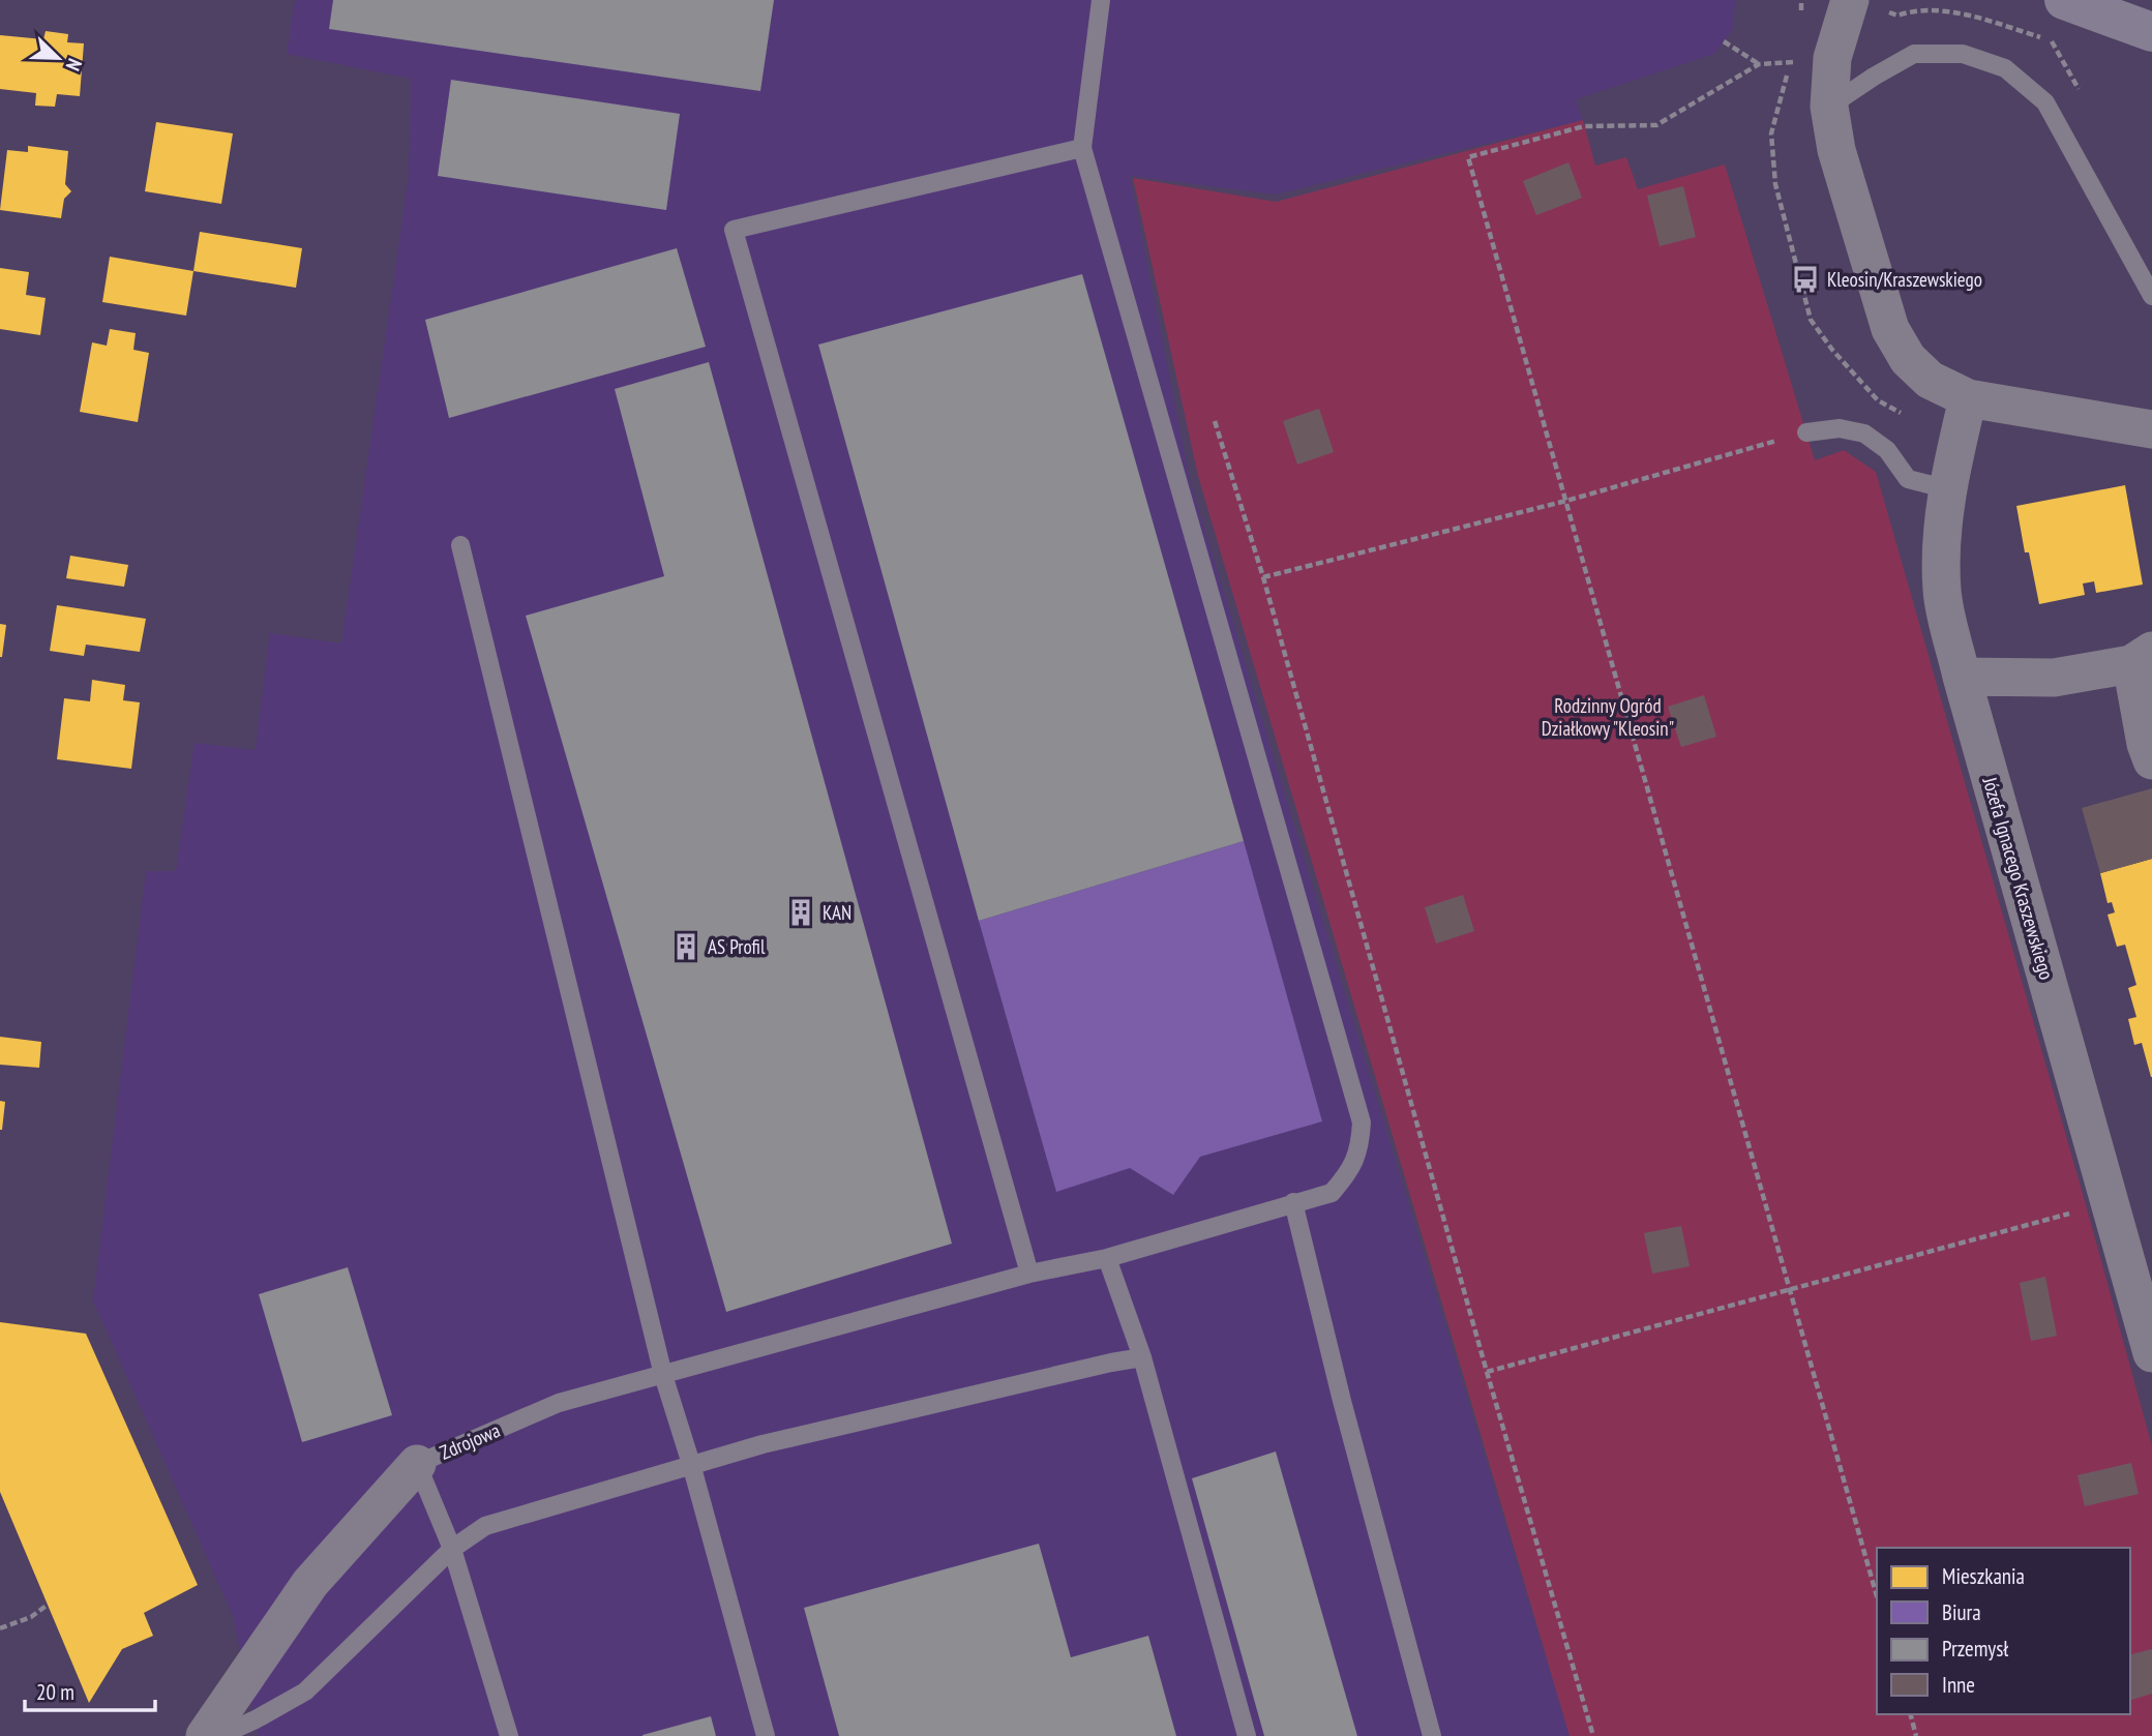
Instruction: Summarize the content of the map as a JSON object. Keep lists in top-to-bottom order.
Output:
{
  "streets": {
    "street": ["Józefa Ignacego Kraszewskiego", "Zdrojowa"]
  },
  "parks": ["Rodzinny Ogród Działkowy \"Kleosin\""],
  "places": {
    "bus stop": ["Kleosin/Kraszewskiego"],
    "building": ["KAN", "AS Profil"]
  },
  "legend": [
    "Mieszkania",
    "Biura",
    "Przemysł",
    "Inne"
  ],
  "scale_bar": "20 m",
  "north": "bottom right"
}
